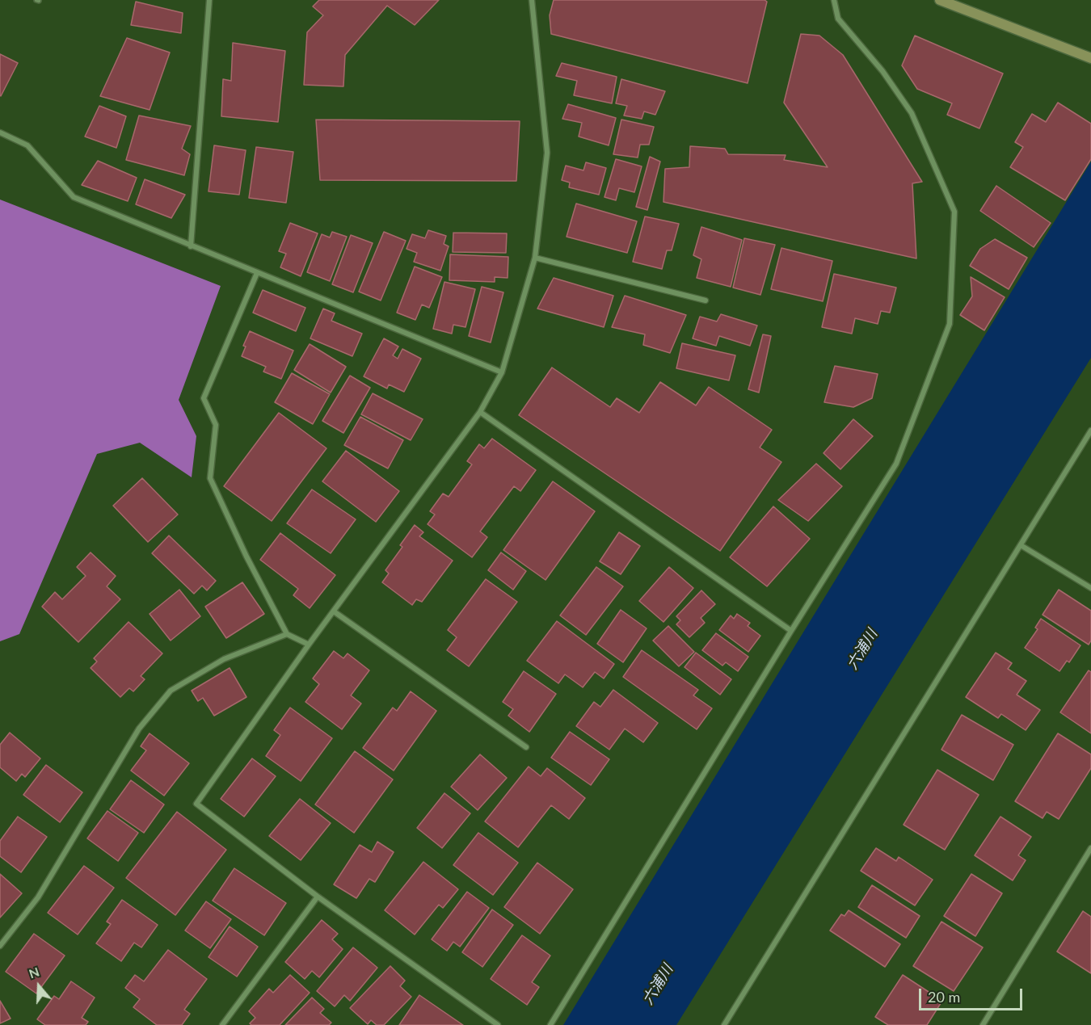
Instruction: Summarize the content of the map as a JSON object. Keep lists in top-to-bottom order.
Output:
{
  "water": ["六浦川"],
  "scale_bar": "20 m",
  "north": "top"
}
